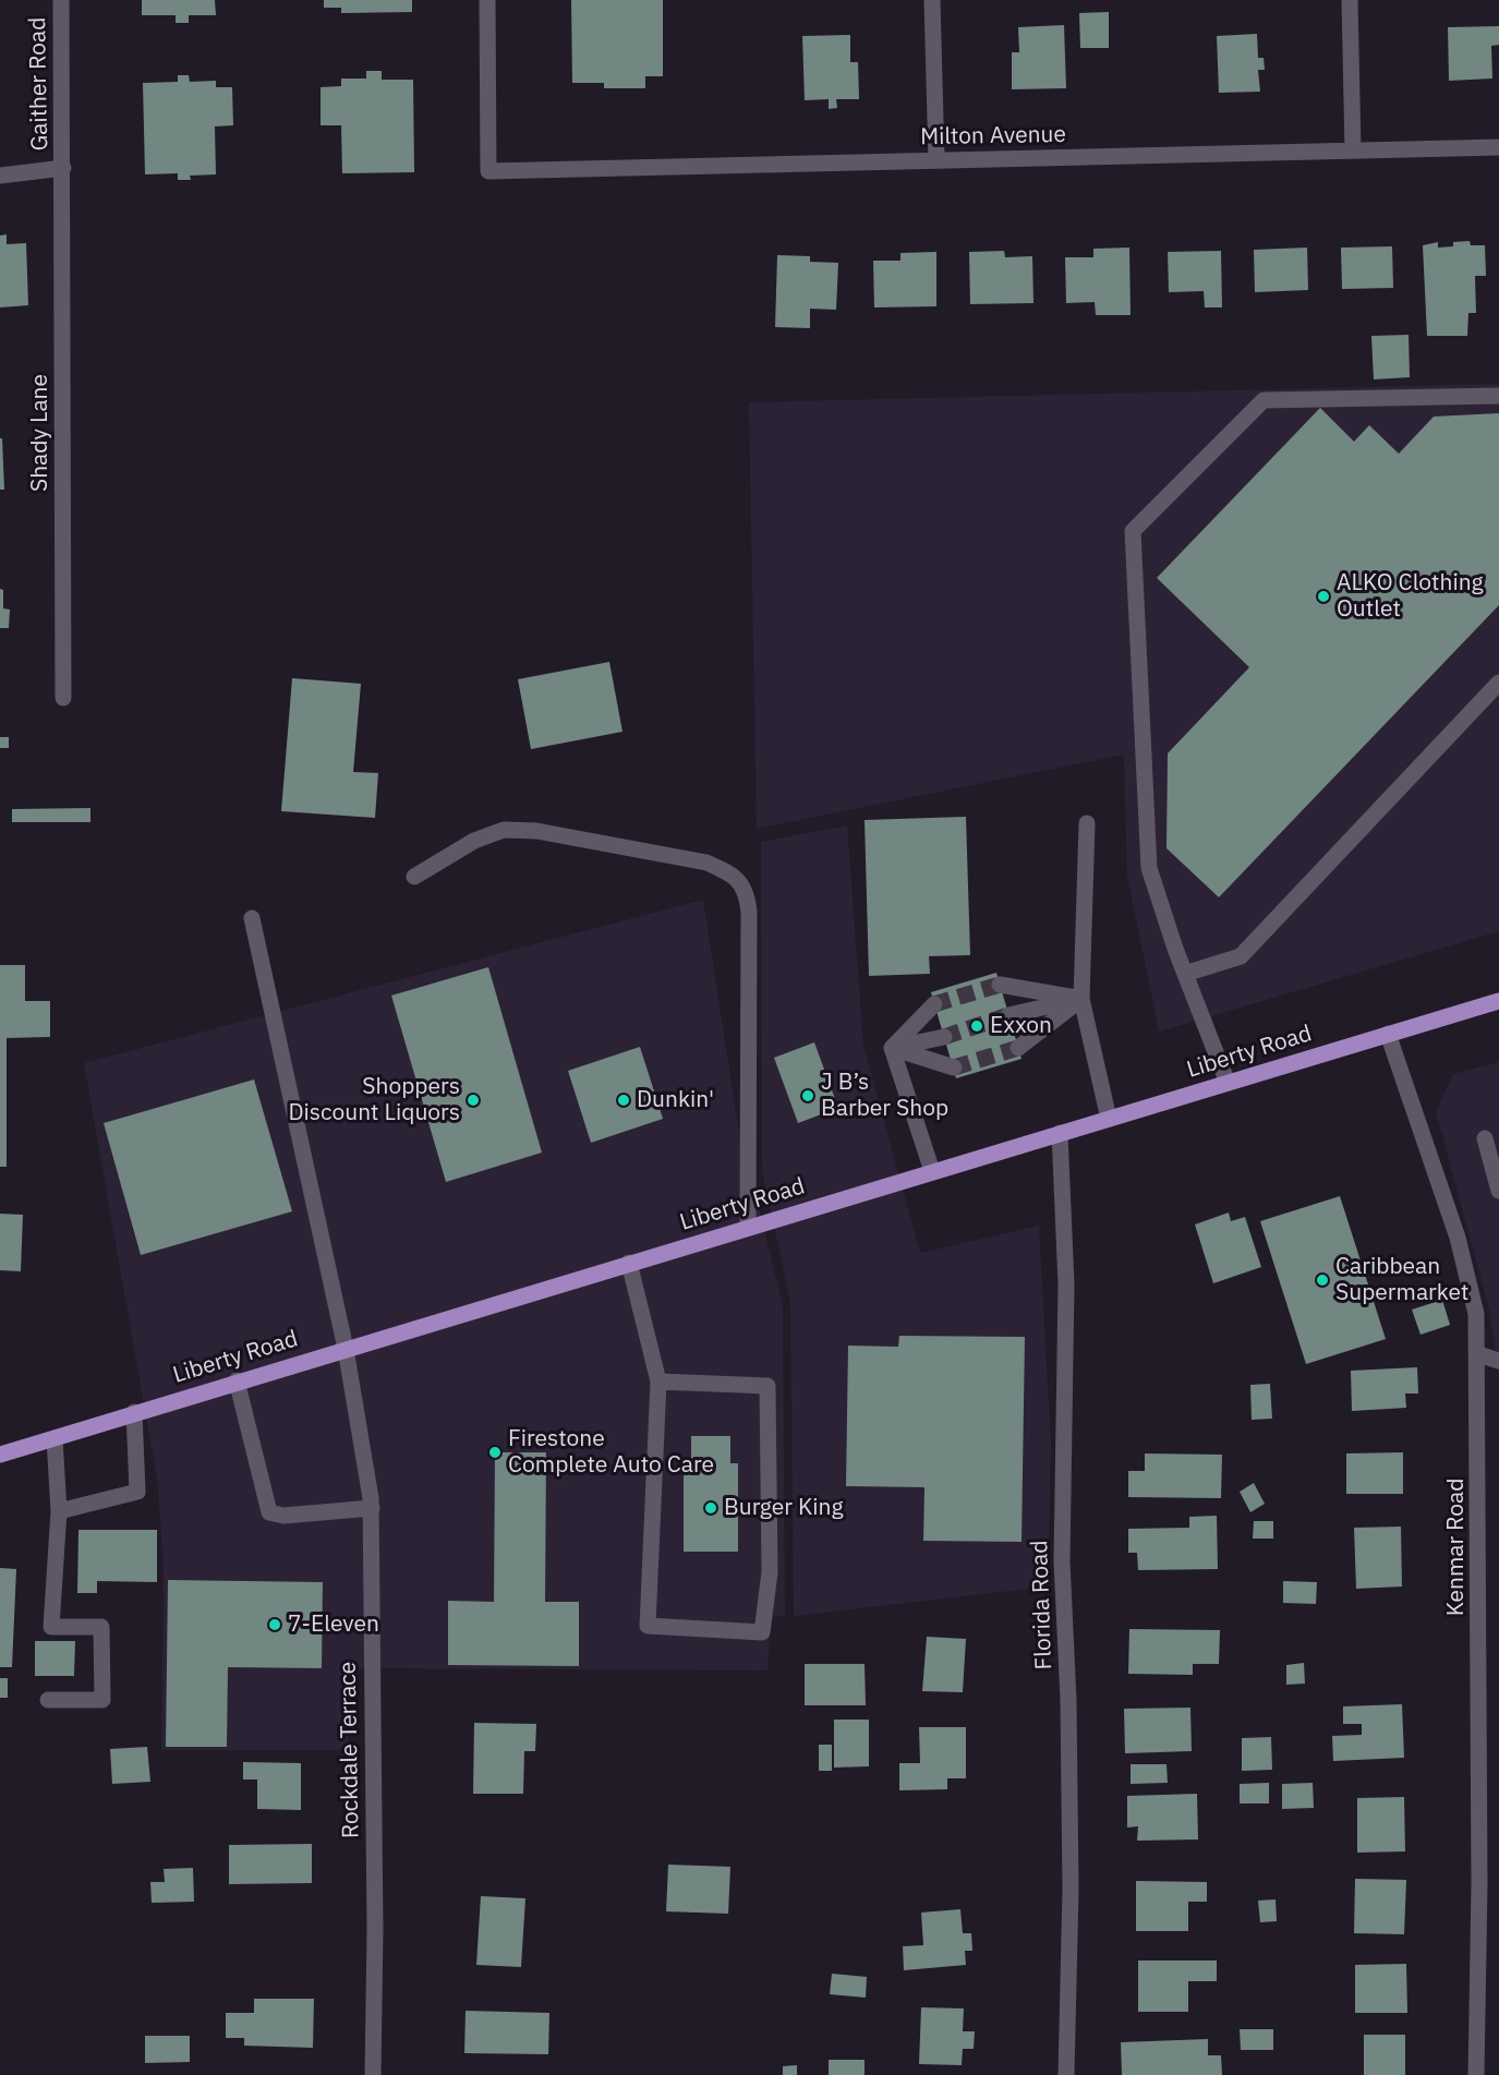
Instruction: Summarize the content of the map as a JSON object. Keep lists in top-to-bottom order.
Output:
{
  "streets": {
    "main road": ["Liberty Road"],
    "street": [
      "Gaither Road",
      "Milton Avenue",
      "Shady Lane",
      "Kenmar Road",
      "Florida Road",
      "Rockdale Terrace"
    ]
  },
  "crossings": [
    ["Gaither Road", "Shady Lane"],
    ["Liberty Road", "Kenmar Road"],
    ["Liberty Road", "Florida Road"],
    ["Liberty Road", "Rockdale Terrace"]
  ],
  "places": [
    "ALKO Clothing Outlet",
    "Exxon",
    "J B’s Barber Shop",
    "Shoppers Discount Liquors",
    "Dunkin'",
    "Caribbean Supermarket",
    "Firestone Complete Auto Care",
    "Burger King",
    "7-Eleven"
  ]
}
